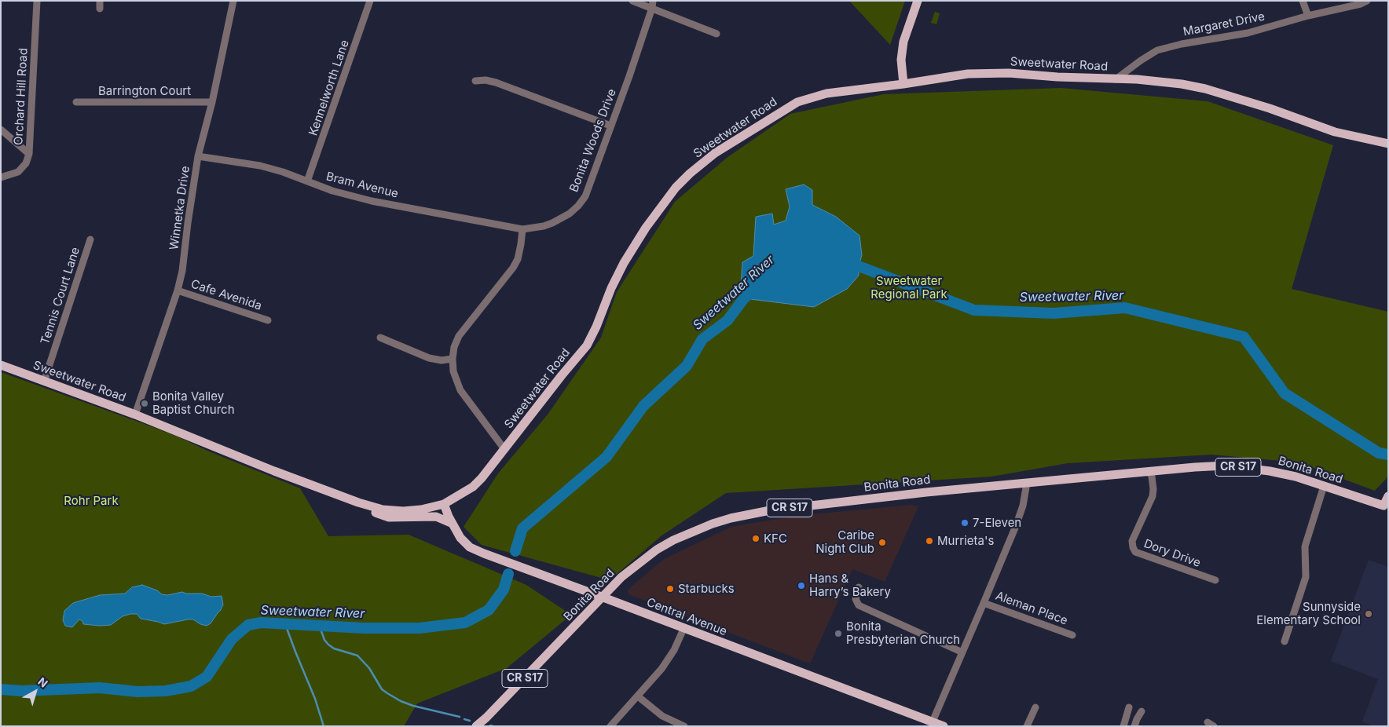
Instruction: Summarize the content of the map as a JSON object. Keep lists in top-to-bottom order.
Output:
{
  "streets": {
    "main road": [
      "Sweetwater Road",
      "CR S17",
      "Bonita Road",
      "Central Avenue"
    ],
    "street": [
      "Margaret Drive",
      "Kennelworth Lane",
      "Barrington Court",
      "Orchard Hill Road",
      "Bonita Woods Drive",
      "Bram Avenue",
      "Winnetka Drive",
      "Cafe Avenida",
      "Tennis Court Lane",
      "Dory Drive",
      "Aleman Place"
    ]
  },
  "crossings": [
    ["Margaret Drive", "Sweetwater Road"],
    ["Sweetwater Road", "Winnetka Drive"],
    ["Sweetwater Road", "Tennis Court Lane"],
    ["Sweetwater Road", "Central Avenue"],
    ["Kennelworth Lane", "Bram Avenue"],
    ["Barrington Court", "Winnetka Drive"],
    ["Bonita Woods Drive", "Bram Avenue"],
    ["Bram Avenue", "Winnetka Drive"],
    ["Winnetka Drive", "Cafe Avenida"],
    ["Bonita Road", "Dory Drive"],
    ["Bonita Road", "Central Avenue"]
  ],
  "water": ["Sweetwater River"],
  "parks": ["Sweetwater Regional Park", "Rohr Park"],
  "places": [
    "Bonita Valley Baptist Church",
    "7-Eleven",
    "KFC",
    "Murrieta's",
    "Caribe Night Club",
    "Hans & Harry’s Bakery",
    "Starbucks",
    "Sunnyside Elementary School",
    "Bonita Presbyterian Church"
  ],
  "north": "top right"
}
